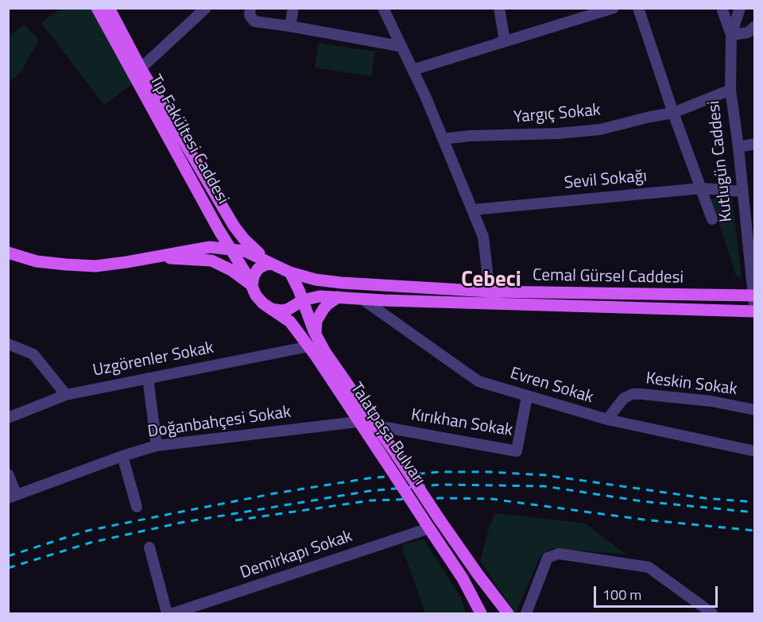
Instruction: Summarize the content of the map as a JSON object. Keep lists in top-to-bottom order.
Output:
{
  "streets": {
    "main road": ["Tıp Fakültesi Caddesi", "Cemal Gürsel Caddesi", "Talatpaşa Bulvarı"],
    "street": [
      "Yargıç Sokak",
      "Kutlugün Caddesi",
      "Sevil Sokağı",
      "Uzgörenler Sokak",
      "Keskin Sokak",
      "Evren Sokak",
      "Doğanbahçesi Sokak",
      "Kırıkhan Sokak",
      "Demirkapı Sokak"
    ]
  },
  "crossings": [
    ["Yargıç Sokak", "Kutlugün Caddesi"],
    ["Tıp Fakültesi Caddesi", "Cemal Gürsel Caddesi"],
    ["Tıp Fakültesi Caddesi", "Talatpaşa Bulvarı"],
    ["Kutlugün Caddesi", "Sevil Sokağı"],
    ["Kutlugün Caddesi", "Cemal Gürsel Caddesi"],
    ["Cemal Gürsel Caddesi", "Evren Sokak"],
    ["Cemal Gürsel Caddesi", "Talatpaşa Bulvarı"],
    ["Uzgörenler Sokak", "Talatpaşa Bulvarı"],
    ["Keskin Sokak", "Evren Sokak"],
    ["Evren Sokak", "Kırıkhan Sokak"],
    ["Doğanbahçesi Sokak", "Talatpaşa Bulvarı"],
    ["Kırıkhan Sokak", "Talatpaşa Bulvarı"],
    ["Talatpaşa Bulvarı", "Demirkapı Sokak"]
  ],
  "districts": ["Cebeci"],
  "scale_bar": "100 m"
}
